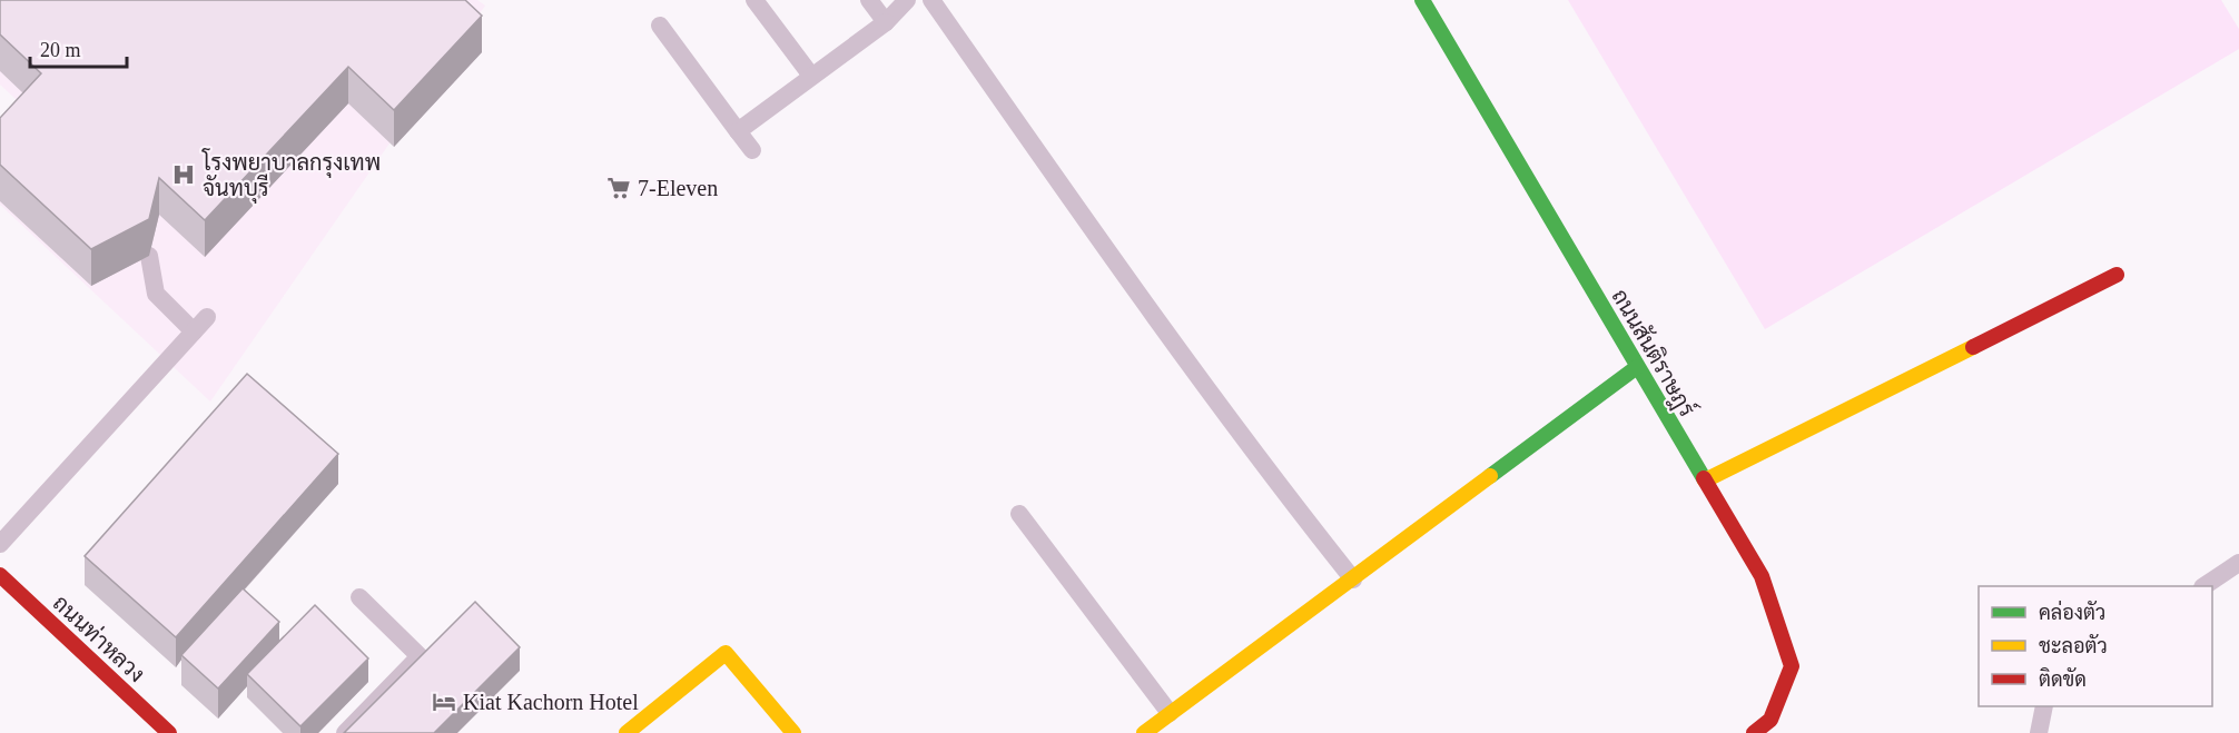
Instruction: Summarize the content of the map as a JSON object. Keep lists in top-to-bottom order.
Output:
{
  "streets": {
    "street": ["ถนนสันติราษฎร์", "ถนนท่าหลวง"]
  },
  "places": {
    "hospital": ["โรงพยาบาลกรุงเทพ จันทบุรี"],
    "supermarket": ["7-Eleven"],
    "hotel": ["Kiat Kachorn Hotel"]
  },
  "legend": ["คล่องตัว", "ชะลอตัว", "ติดขัด"],
  "scale_bar": "20 m"
}
